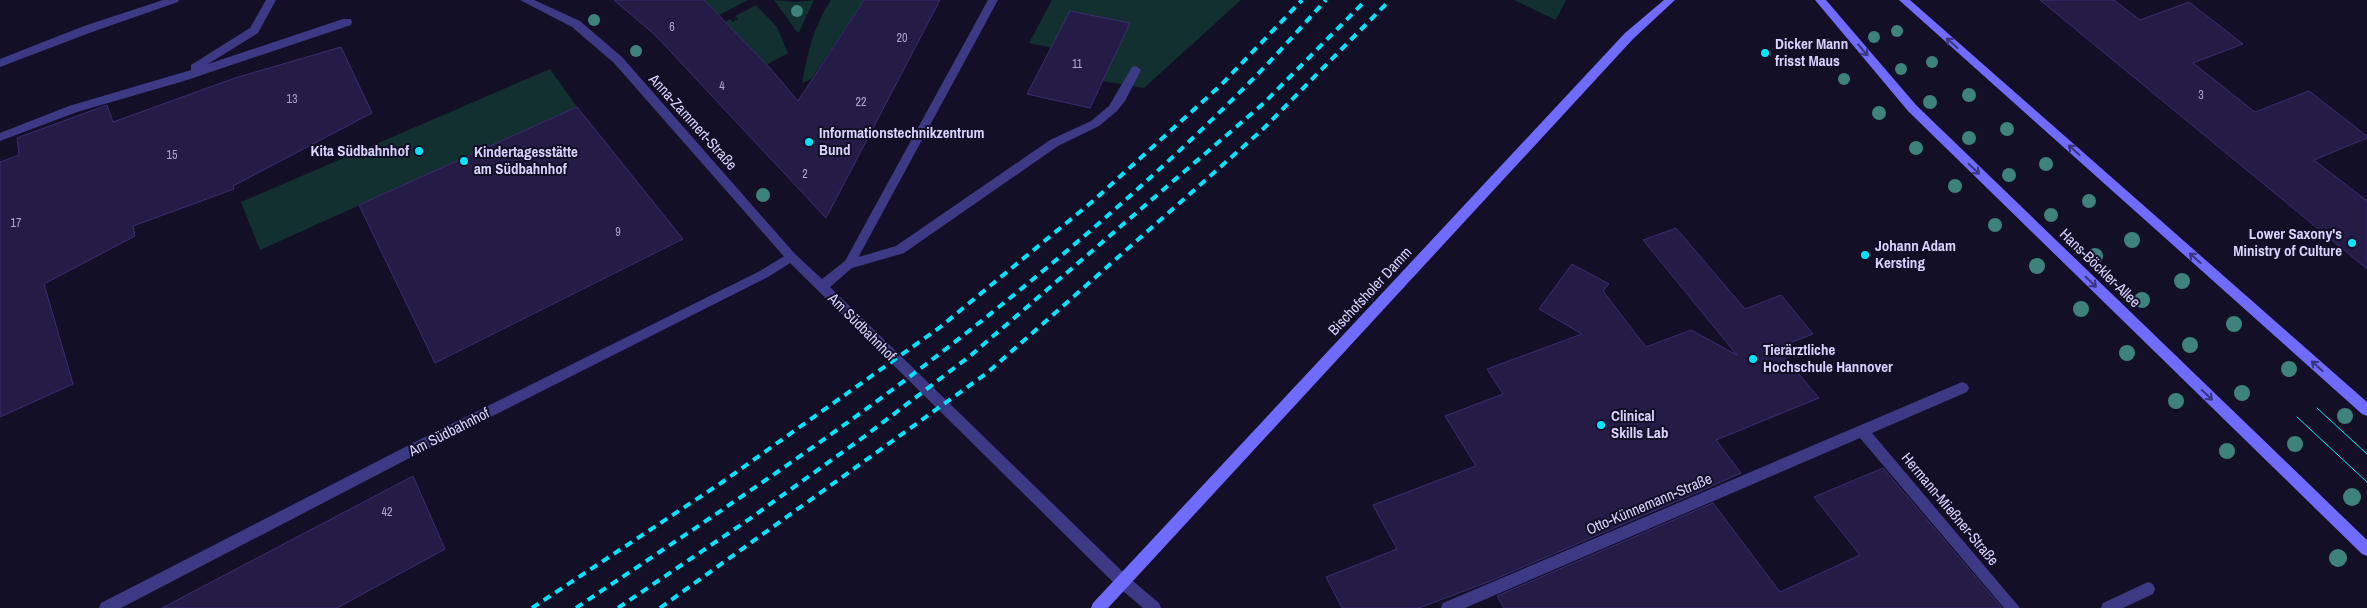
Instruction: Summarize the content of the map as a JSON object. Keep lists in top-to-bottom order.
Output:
{
  "streets": {
    "main road": ["Hans-Böckler-Allee", "Bischofsholer Damm"],
    "street": [
      "Anna-Zammert-Straße",
      "Am Südbahnhof",
      "Otto-Künnemann-Straße",
      "Hermann-Mießner-Straße"
    ]
  },
  "crossings": [
    ["Anna-Zammert-Straße", "Am Südbahnhof"],
    ["Bischofsholer Damm", "Am Südbahnhof"],
    ["Otto-Künnemann-Straße", "Hermann-Mießner-Straße"]
  ],
  "places": [
    "Dicker Mann frisst Maus",
    "Informationstechnikzentrum Bund",
    "Kita Südbahnhof",
    "Kindertagesstätte am Südbahnhof",
    "Lower Saxony's Ministry of Culture",
    "Johann Adam Kersting",
    "Tierärztliche Hochschule Hannover",
    "Clinical Skills Lab"
  ],
  "house_numbers": [
    "6",
    "20",
    "11",
    "4",
    "3",
    "13",
    "22",
    "15",
    "2",
    "17",
    "9",
    "42"
  ]
}
